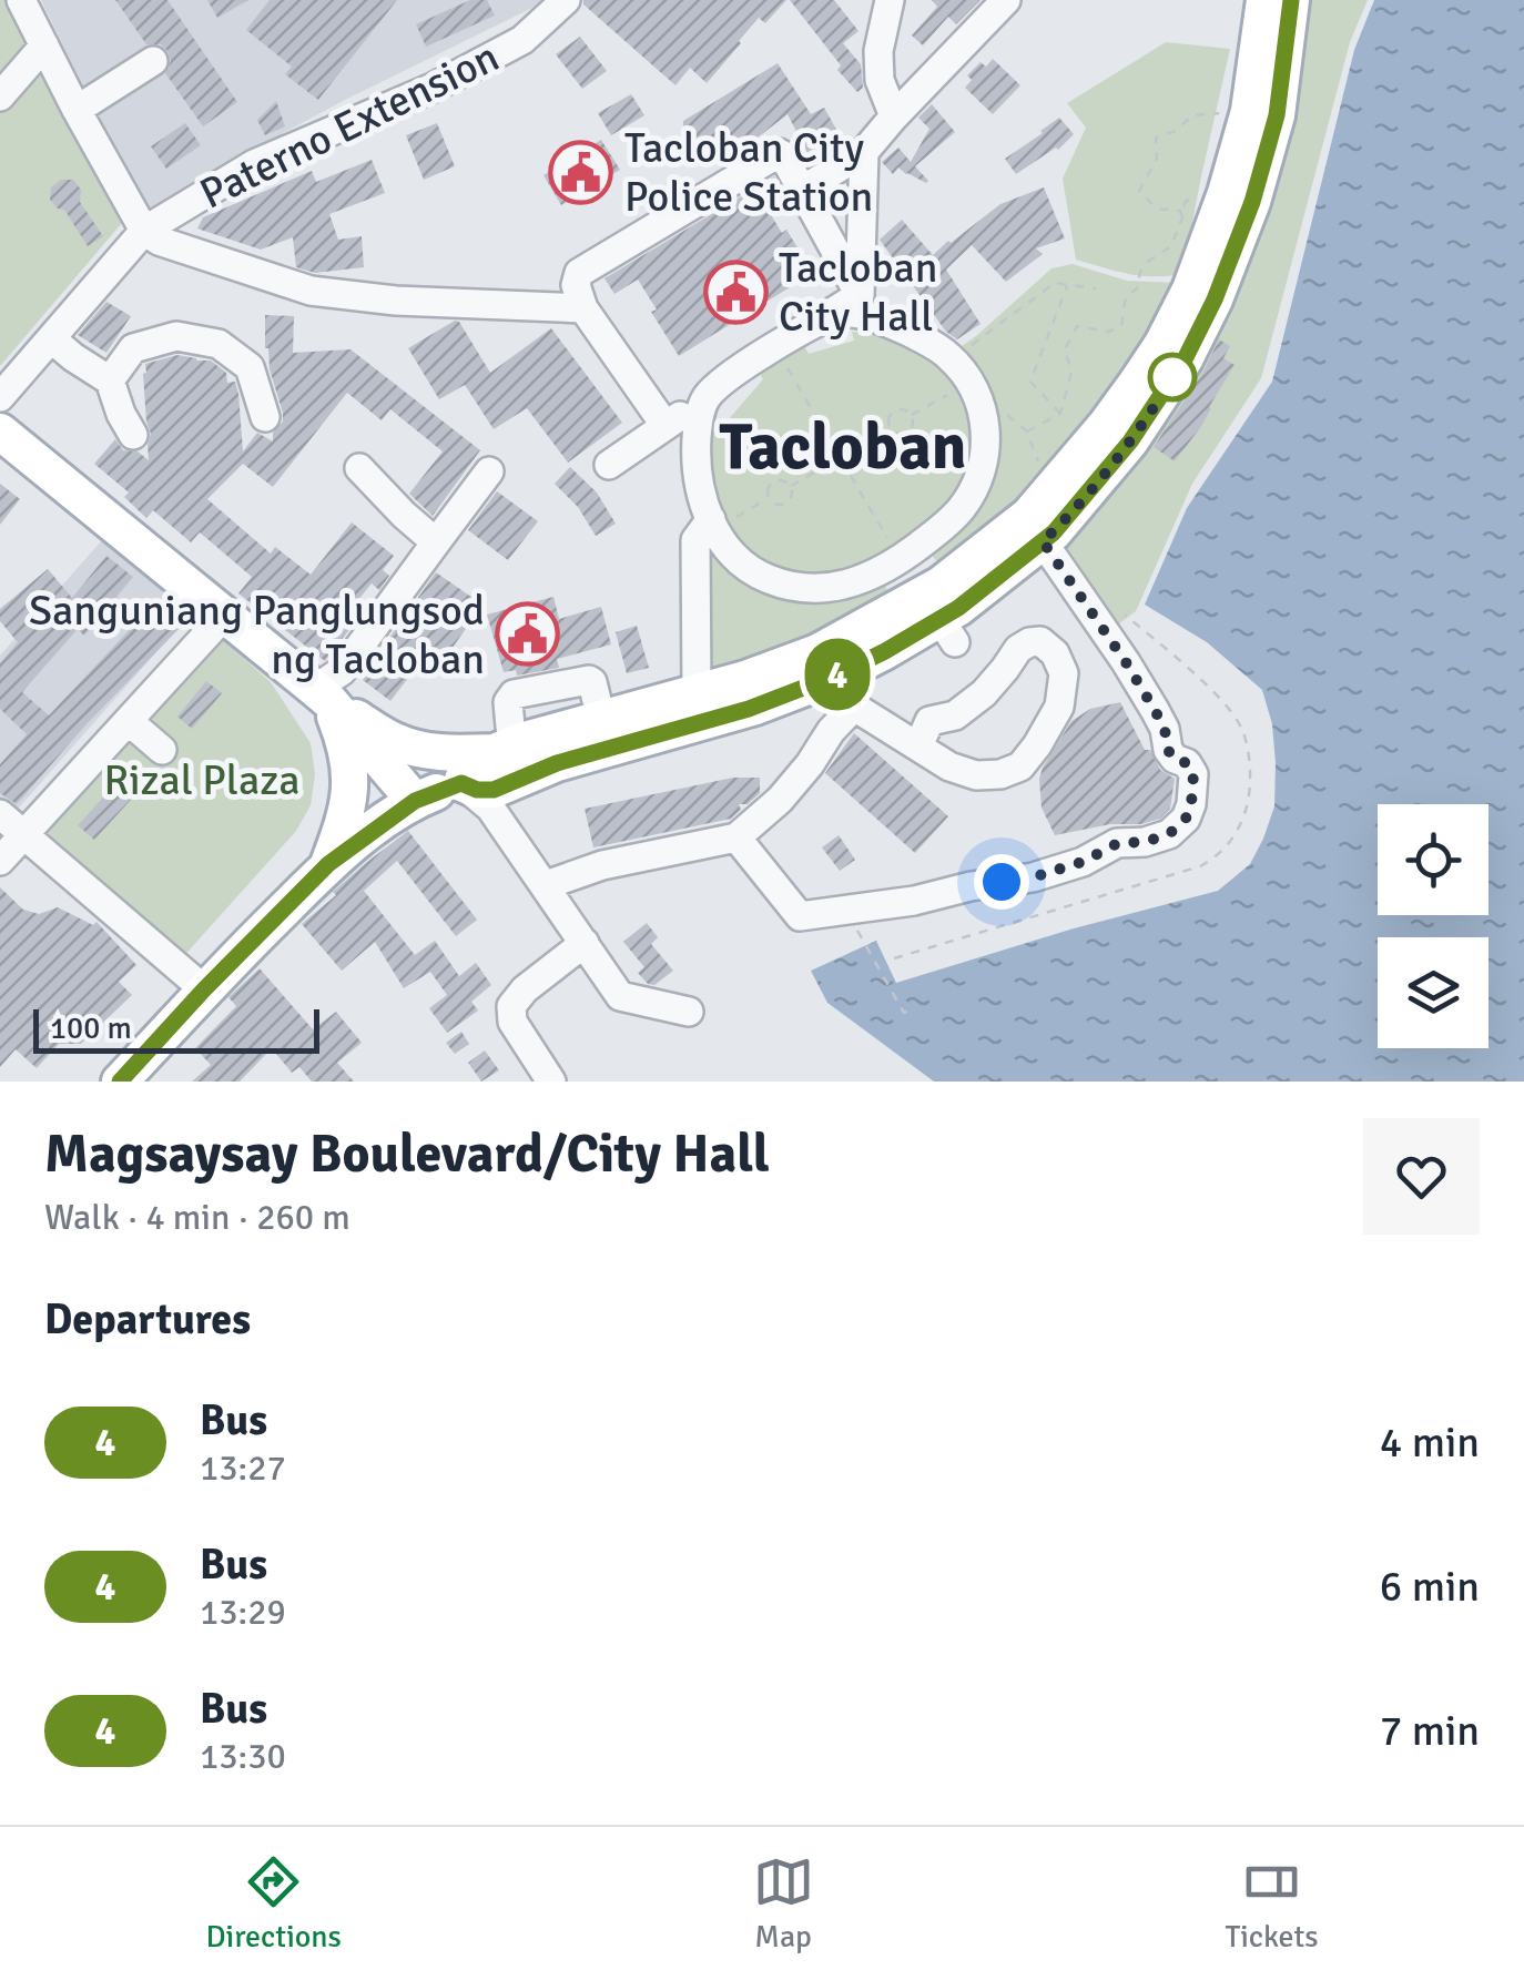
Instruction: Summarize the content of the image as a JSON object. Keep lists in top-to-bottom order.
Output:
{
  "streets": {
    "street": ["Paterno Extension"]
  },
  "districts": ["Tacloban"],
  "parks": ["Rizal Plaza"],
  "places": {
    "public building": ["Tacloban City Police Station", "Tacloban City Hall", "Sanguniang Panglungsod ng Tacloban"]
  },
  "lines": ["bus line 4"],
  "scale_bar": "100 m",
  "page": {
    "on_map": "4",
    "scale": "100 m",
    "heading": [
      ["Magsaysay Boulevard/City Hall", "Walk · 4 min · 260 m"],
      "Departures"
    ],
    "list": [
      {
        "mark": "4",
        "name": "Bus",
        "note": "13:27",
        "value": "4 min"
      },
      {
        "mark": "4",
        "name": "Bus",
        "note": "13:29",
        "value": "6 min"
      },
      {
        "mark": "4",
        "name": "Bus",
        "note": "13:30",
        "value": "7 min"
      }
    ],
    "tabs": ["Directions", "Map", "Tickets"]
  }
}
